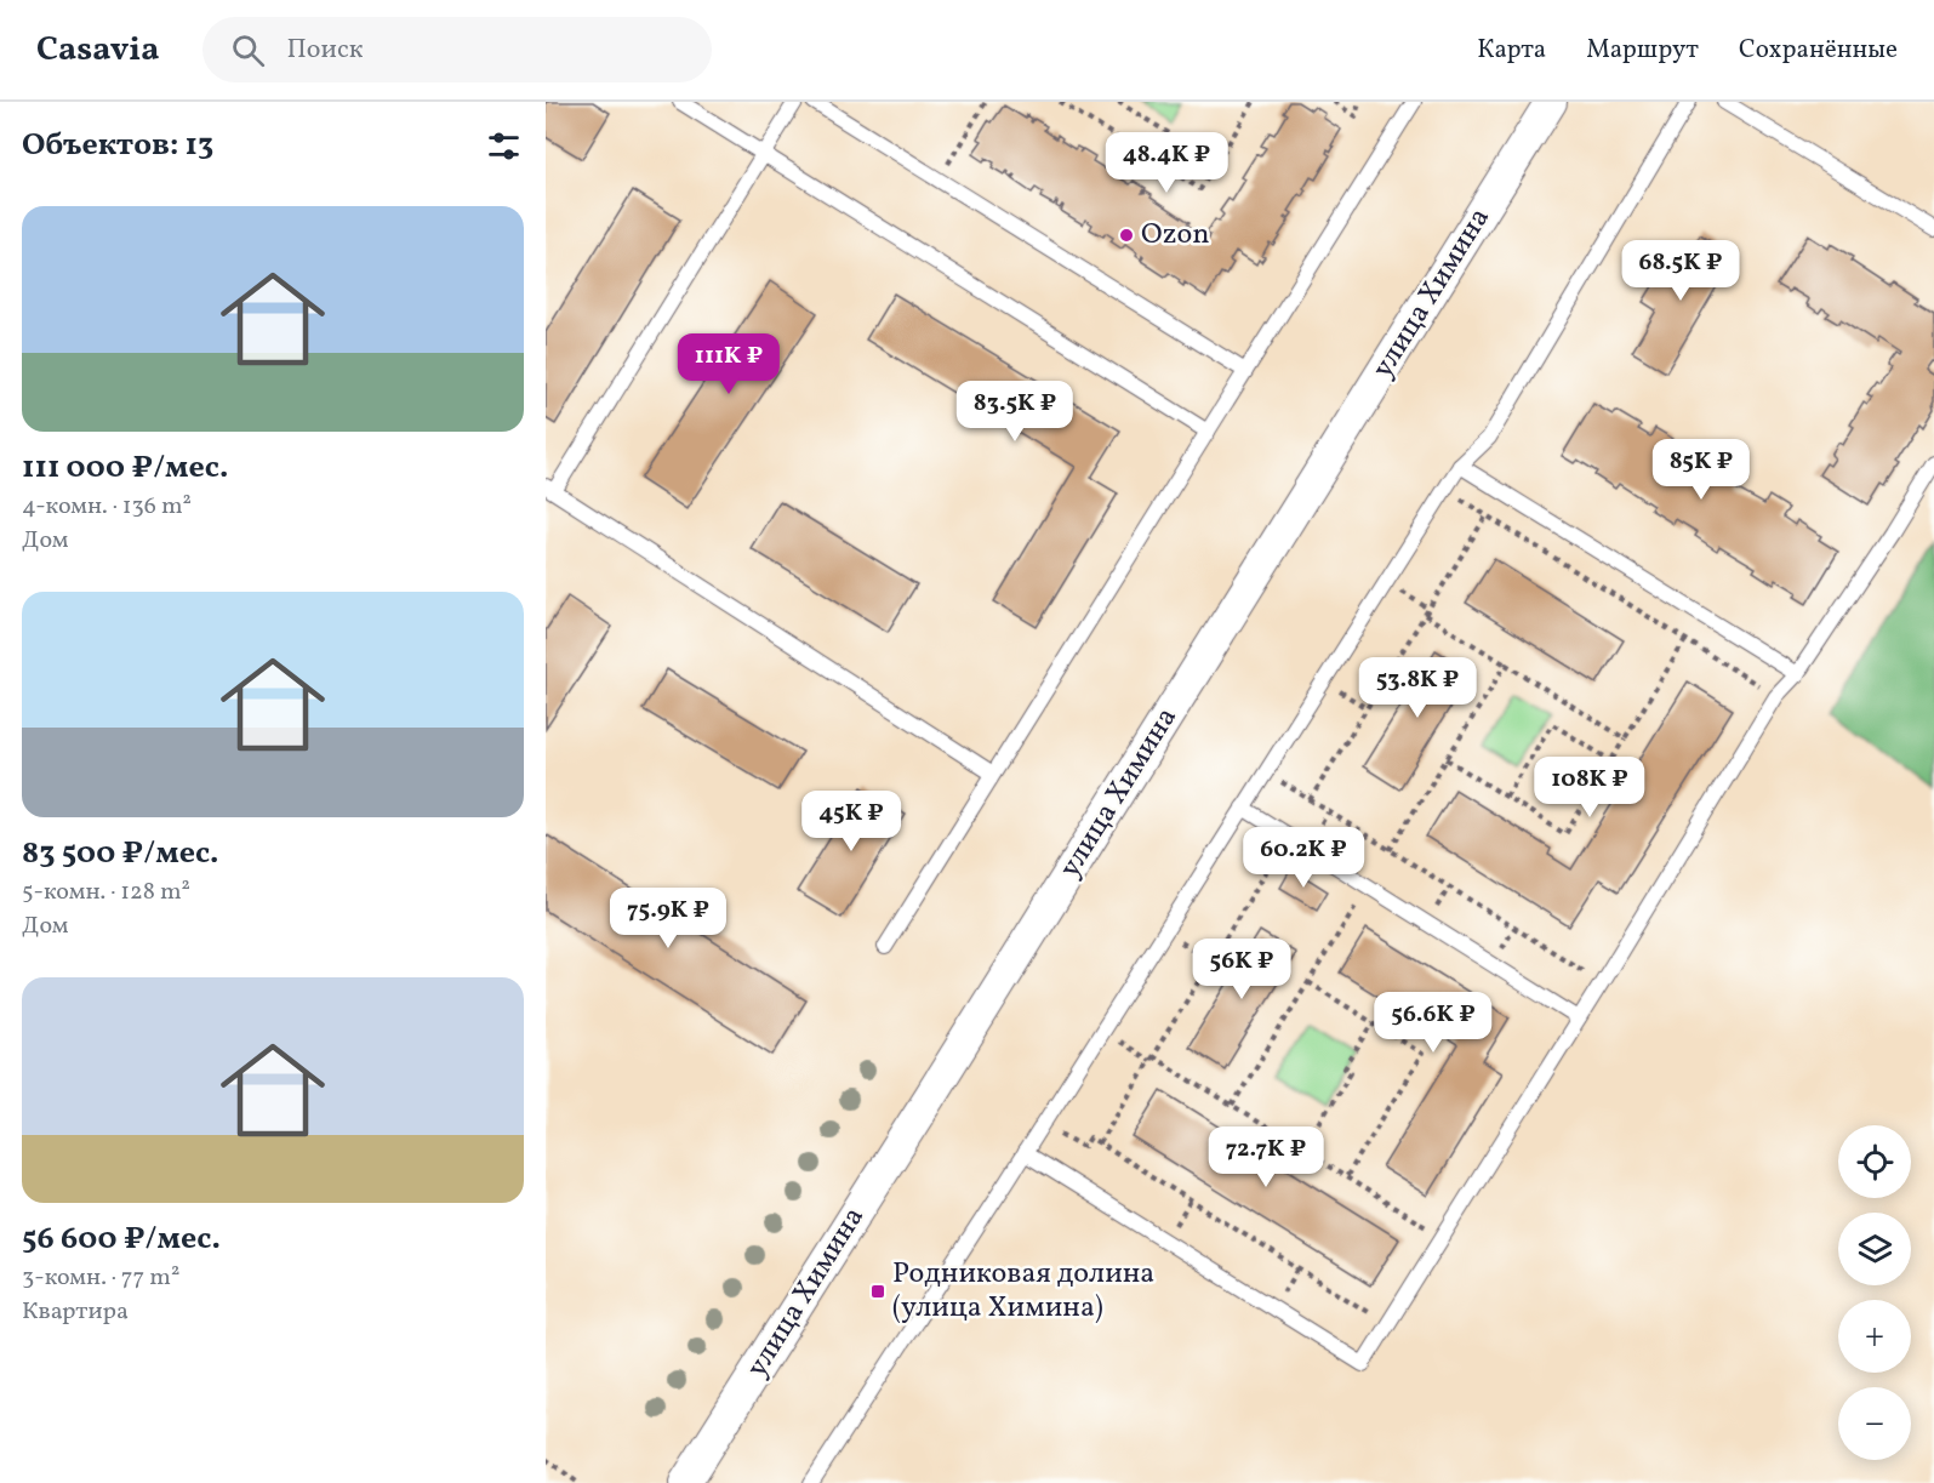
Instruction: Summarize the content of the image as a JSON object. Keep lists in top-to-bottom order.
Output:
{
  "streets": {
    "street": ["улица Химина"]
  },
  "places": {
    "other": ["Ozon"],
    "transit": ["Родниковая долина (улица Химина)"]
  },
  "page": {
    "header": "Casavia",
    "search": "Поиск",
    "nav": ["Карта", "Маршрут", "Сохранённые"],
    "heading": "Объектов: 13",
    "price": [
      "48.4K ₽",
      "68.5K ₽",
      "111K ₽",
      "83.5K ₽",
      "85K ₽",
      "53.8K ₽",
      "108K ₽",
      "45K ₽",
      "60.2K ₽",
      "75.9K ₽",
      "56K ₽",
      "56.6K ₽",
      "72.7K ₽"
    ],
    "list": [
      {
        "name": "111 000 ₽/мес.",
        "note": "4-комн. · 136 m² · Дом"
      },
      {
        "name": "83 500 ₽/мес.",
        "note": "5-комн. · 128 m² · Дом"
      },
      {
        "name": "56 600 ₽/мес.",
        "note": "3-комн. · 77 m² · Квартира"
      }
    ],
    "map_buttons": ["+", "−"]
  }
}
